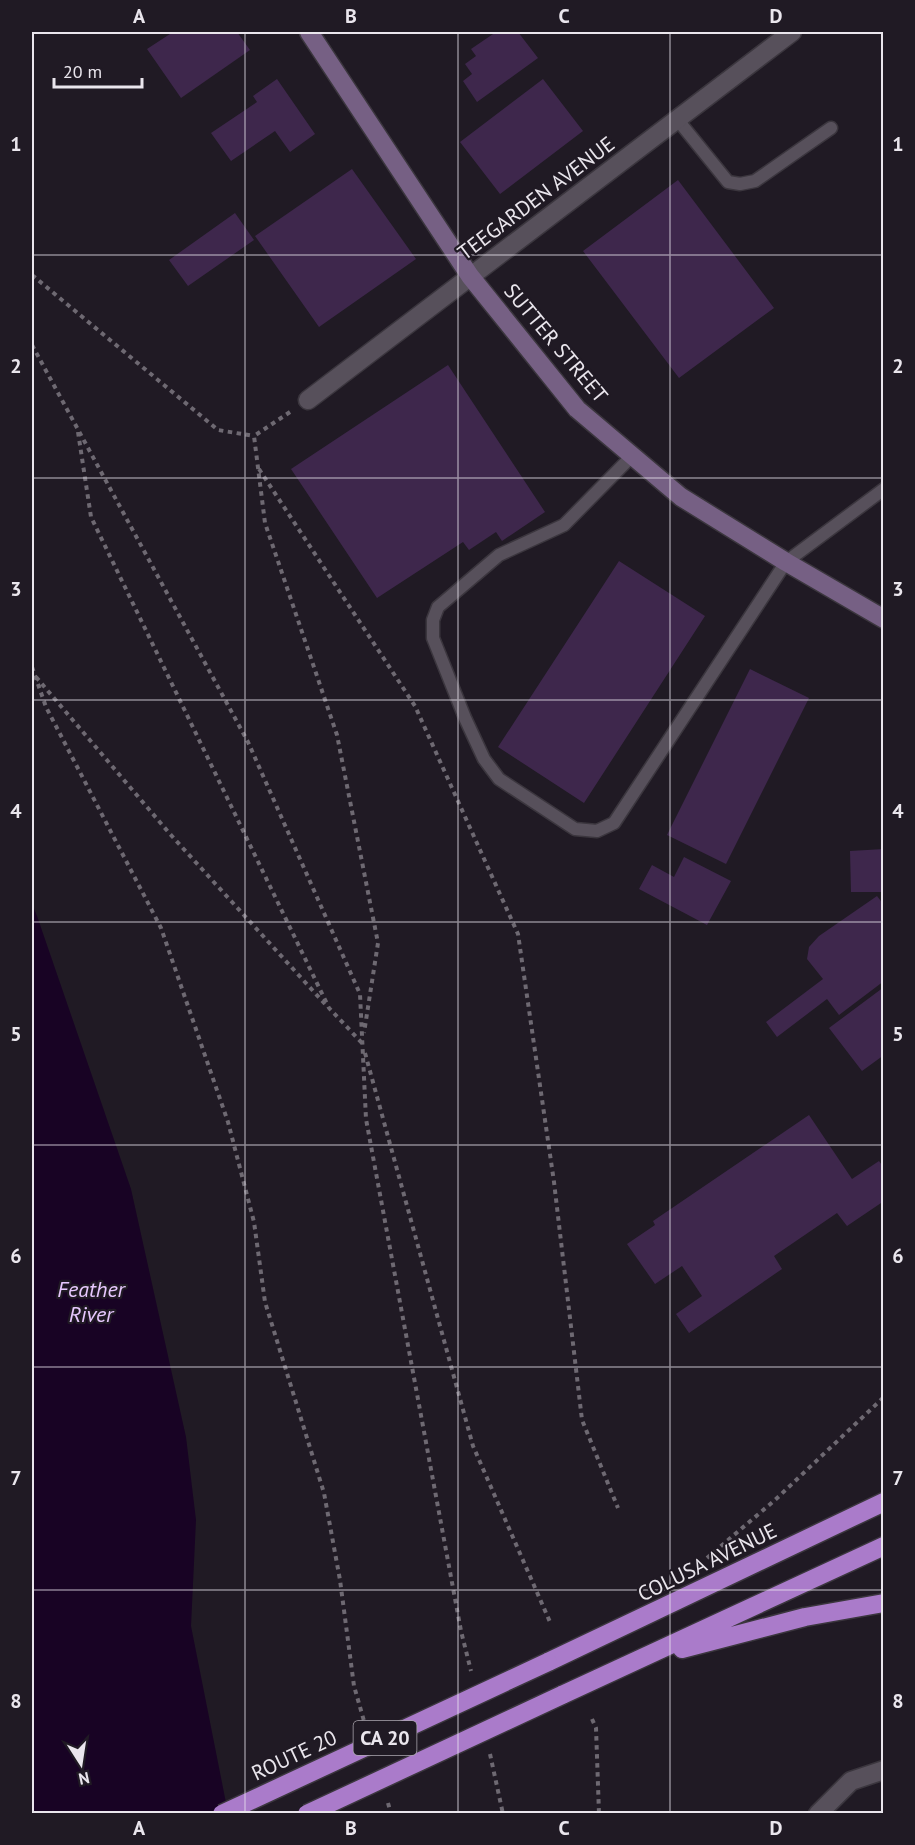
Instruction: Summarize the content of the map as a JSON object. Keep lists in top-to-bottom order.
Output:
{
  "streets": {
    "highway": ["COLUSA AVENUE", "CA 20", "ROUTE 20"],
    "main road": ["SUTTER STREET"],
    "street": ["TEEGARDEN AVENUE"]
  },
  "crossings": [
    ["TEEGARDEN AVENUE", "SUTTER STREET"],
    ["COLUSA AVENUE", "ROUTE 20"]
  ],
  "water": ["Feather River"],
  "scale_bar": "20 m",
  "north": "bottom",
  "grid": {
    "columns": [
      "A",
      "B",
      "C",
      "D"
    ],
    "rows": [
      "1",
      "2",
      "3",
      "4",
      "5",
      "6",
      "7",
      "8"
    ]
  }
}
